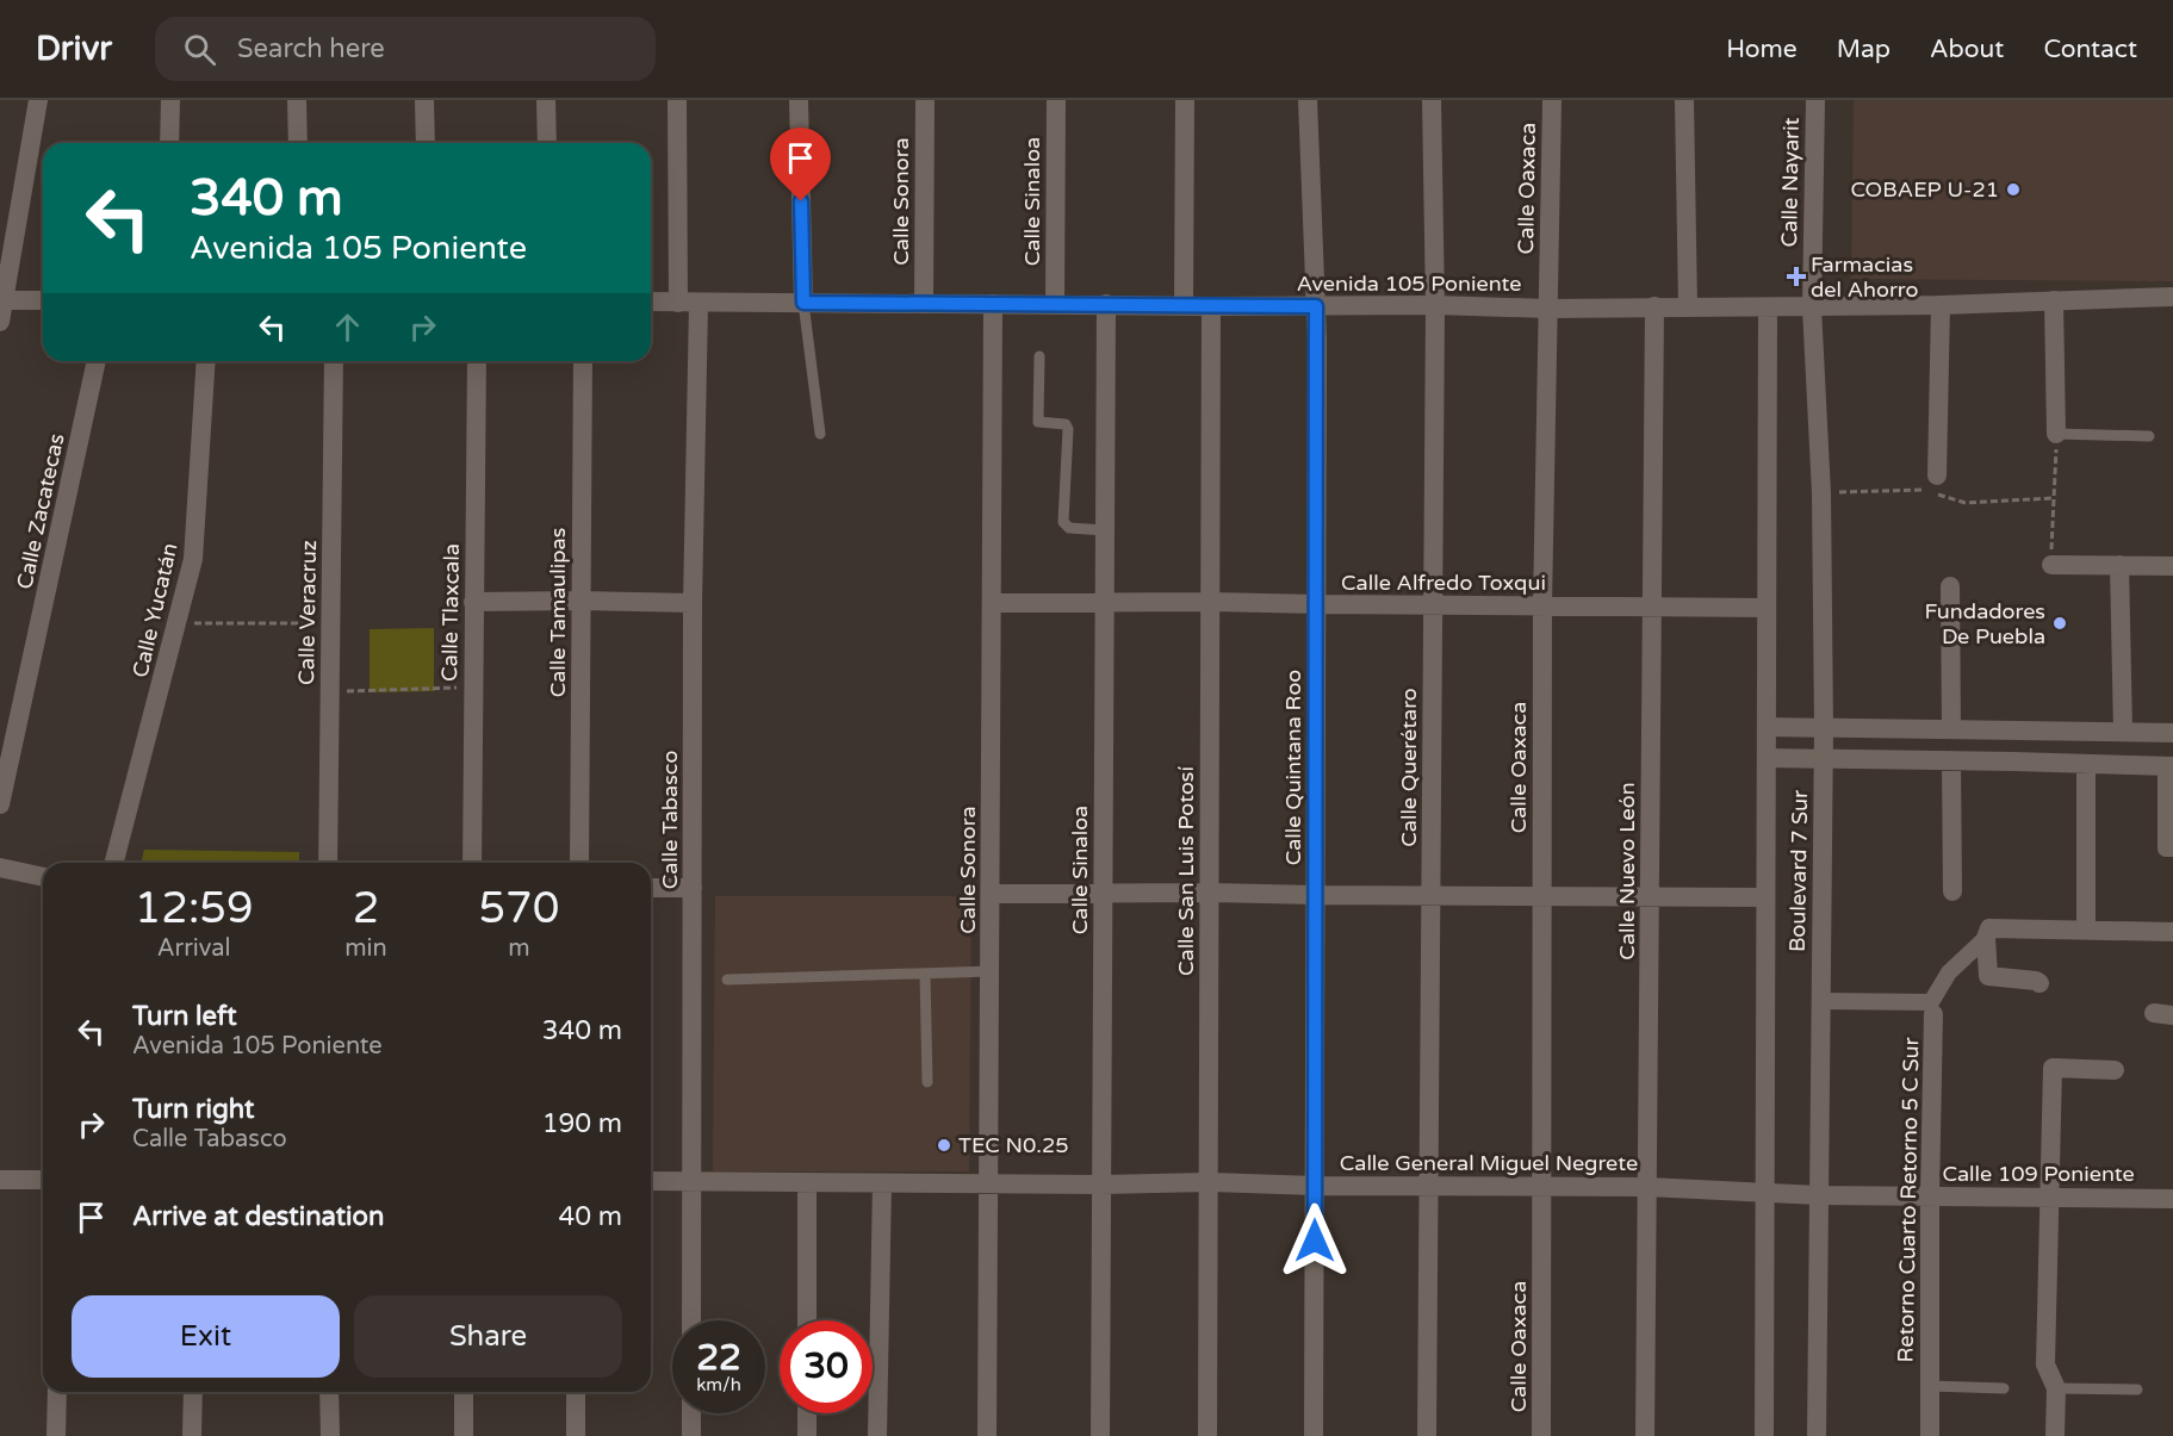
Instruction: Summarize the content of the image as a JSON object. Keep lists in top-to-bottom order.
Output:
{
  "streets": {
    "street": [
      "Calle Nayarit",
      "Calle Oaxaca",
      "Calle Sonora",
      "Calle Sinaloa",
      "Avenida 105 Poniente",
      "Calle Zacatecas",
      "Calle Alfredo Toxqui",
      "Calle Yucatán",
      "Calle Veracruz",
      "Calle Tlaxcala",
      "Calle Tamaulipas",
      "Calle Quintana Roo",
      "Calle Querétaro",
      "Calle Tabasco",
      "Calle San Luis Potosí",
      "Calle Nuevo León",
      "Boulevard 7 Sur",
      "Calle General Miguel Negrete",
      "Calle 109 Poniente",
      "Retorno Cuarto Retorno 5 C Sur"
    ]
  },
  "crossings": [
    ["Calle Nayarit", "Avenida 105 Poniente"],
    ["Calle Nayarit", "Boulevard 7 Sur"],
    ["Calle Oaxaca", "Avenida 105 Poniente"],
    ["Calle Oaxaca", "Calle Alfredo Toxqui"],
    ["Calle Oaxaca", "Calle General Miguel Negrete"],
    ["Calle Sonora", "Avenida 105 Poniente"],
    ["Calle Sonora", "Calle Alfredo Toxqui"],
    ["Calle Sonora", "Calle General Miguel Negrete"],
    ["Calle Sinaloa", "Avenida 105 Poniente"],
    ["Calle Sinaloa", "Calle Alfredo Toxqui"],
    ["Calle Sinaloa", "Calle General Miguel Negrete"],
    ["Avenida 105 Poniente", "Calle Quintana Roo"],
    ["Avenida 105 Poniente", "Calle Querétaro"],
    ["Avenida 105 Poniente", "Calle Tabasco"],
    ["Avenida 105 Poniente", "Calle San Luis Potosí"],
    ["Avenida 105 Poniente", "Calle Nuevo León"],
    ["Avenida 105 Poniente", "Boulevard 7 Sur"],
    ["Calle Alfredo Toxqui", "Calle Quintana Roo"],
    ["Calle Alfredo Toxqui", "Calle Querétaro"],
    ["Calle Alfredo Toxqui", "Calle San Luis Potosí"],
    ["Calle Alfredo Toxqui", "Calle Nuevo León"],
    ["Calle Alfredo Toxqui", "Boulevard 7 Sur"],
    ["Calle Quintana Roo", "Calle General Miguel Negrete"],
    ["Calle Querétaro", "Calle General Miguel Negrete"],
    ["Calle Tabasco", "Calle General Miguel Negrete"],
    ["Calle San Luis Potosí", "Calle General Miguel Negrete"],
    ["Calle Nuevo León", "Calle General Miguel Negrete"],
    ["Boulevard 7 Sur", "Calle General Miguel Negrete"],
    ["Boulevard 7 Sur", "Calle 109 Poniente"],
    ["Calle General Miguel Negrete", "Calle 109 Poniente"],
    ["Calle 109 Poniente", "Retorno Cuarto Retorno 5 C Sur"]
  ],
  "places": {
    "other": ["COBAEP U-21", "Fundadores De Puebla", "TEC N0.25"],
    "health": ["Farmacias del Ahorro"]
  },
  "page": {
    "header": "Drivr",
    "search": "Search here",
    "nav": [
      "Home",
      "Map",
      "About",
      "Contact"
    ],
    "turn": ["340 m", "Avenida 105 Poniente"],
    "eta": [
      "12:59",
      "Arrival",
      "2",
      "min",
      "570",
      "m"
    ],
    "list": [
      {
        "name": "Turn left",
        "note": "Avenida 105 Poniente",
        "value": "340 m"
      },
      {
        "name": "Turn right",
        "note": "Calle Tabasco",
        "value": "190 m"
      },
      {
        "name": "Arrive at destination",
        "value": "40 m"
      }
    ],
    "buttons": ["Exit", "Share"],
    "speed": "22 km/h",
    "limit": "30"
  }
}
